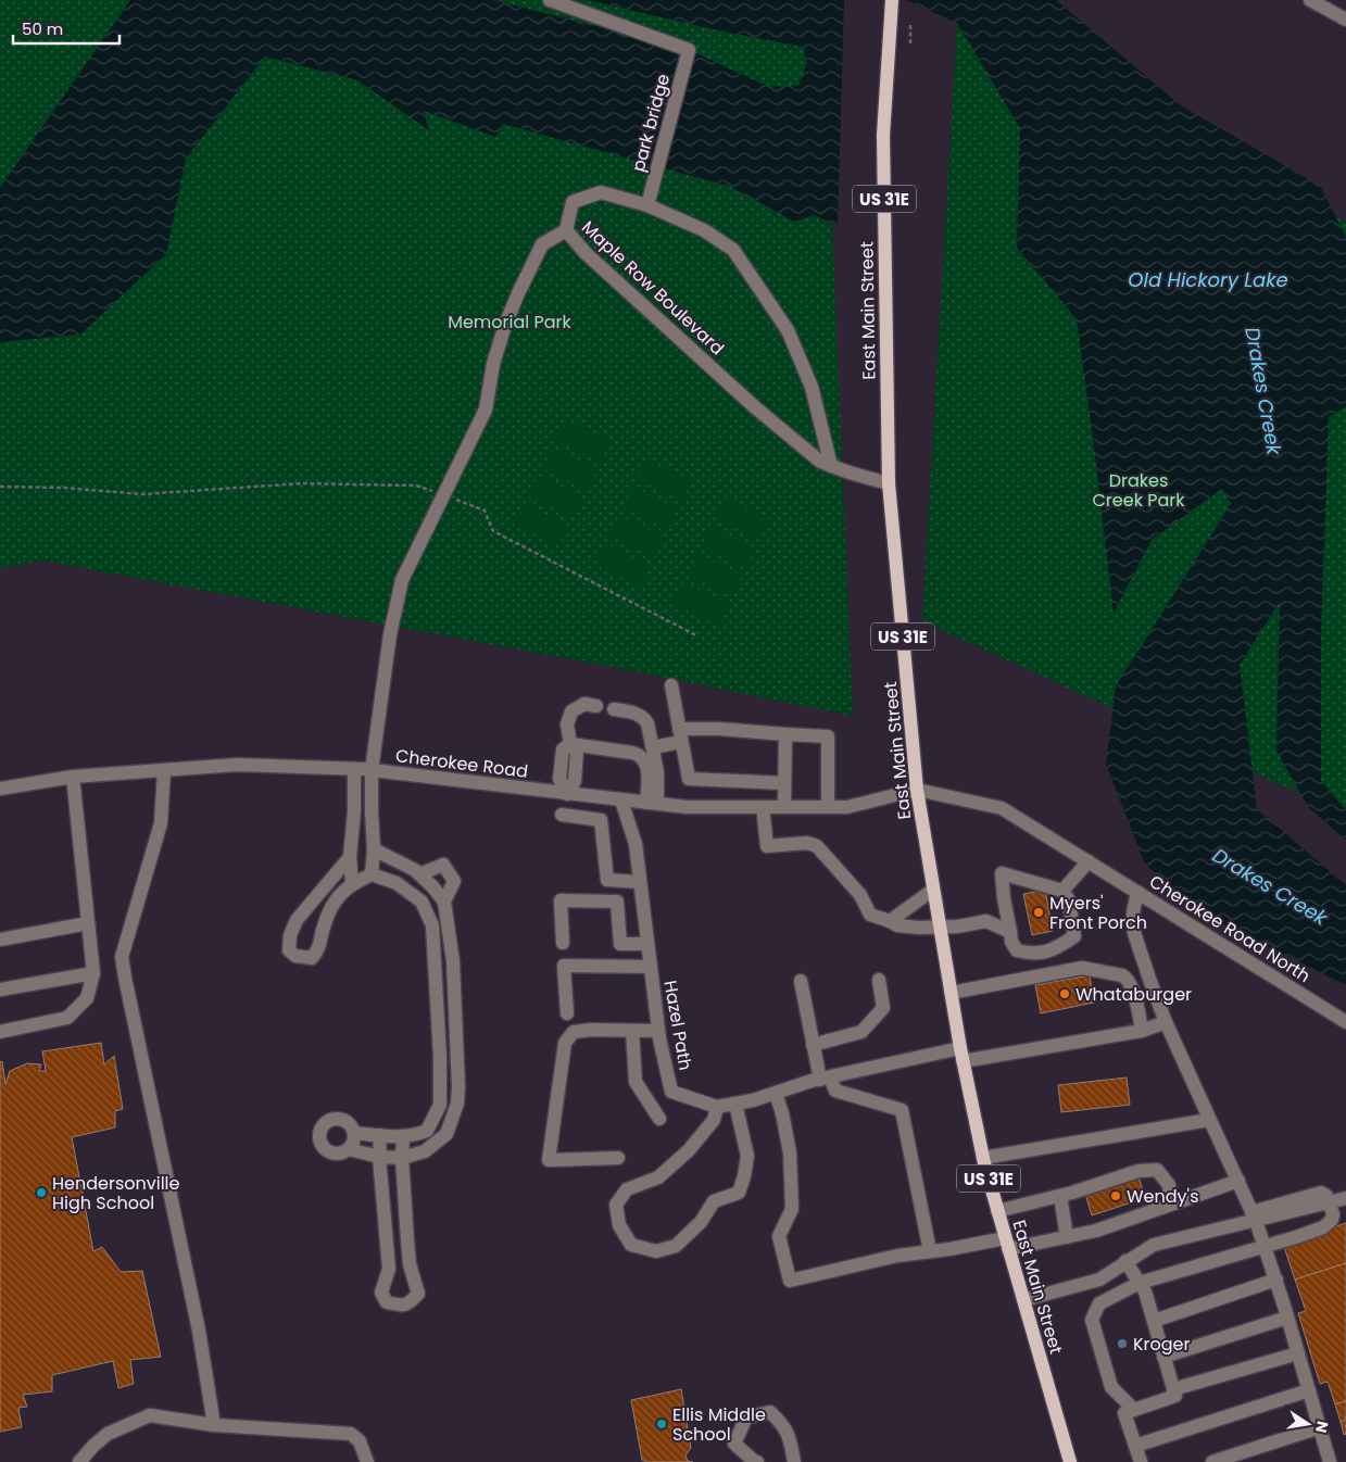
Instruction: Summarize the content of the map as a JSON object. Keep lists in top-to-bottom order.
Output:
{
  "streets": {
    "main road": ["US 31E", "East Main Street"],
    "street": [
      "park bridge",
      "Maple Row Boulevard",
      "Cherokee Road",
      "Cherokee Road North",
      "Hazel Path"
    ]
  },
  "crossings": [
    ["park bridge", "Maple Row Boulevard"],
    ["Maple Row Boulevard", "East Main Street"],
    ["East Main Street", "Cherokee Road"],
    ["East Main Street", "Cherokee Road North"],
    ["East Main Street", "Hazel Path"],
    ["Cherokee Road", "Cherokee Road North"],
    ["Cherokee Road", "Hazel Path"]
  ],
  "water": ["Old Hickory Lake", "Drakes Creek"],
  "parks": ["Memorial Park", "Drakes Creek Park"],
  "places": [
    "Myers' Front Porch",
    "Whataburger",
    "Hendersonville High School",
    "Wendy's",
    "Kroger",
    "Ellis Middle School"
  ],
  "scale_bar": "50 m",
  "north": "right"
}
